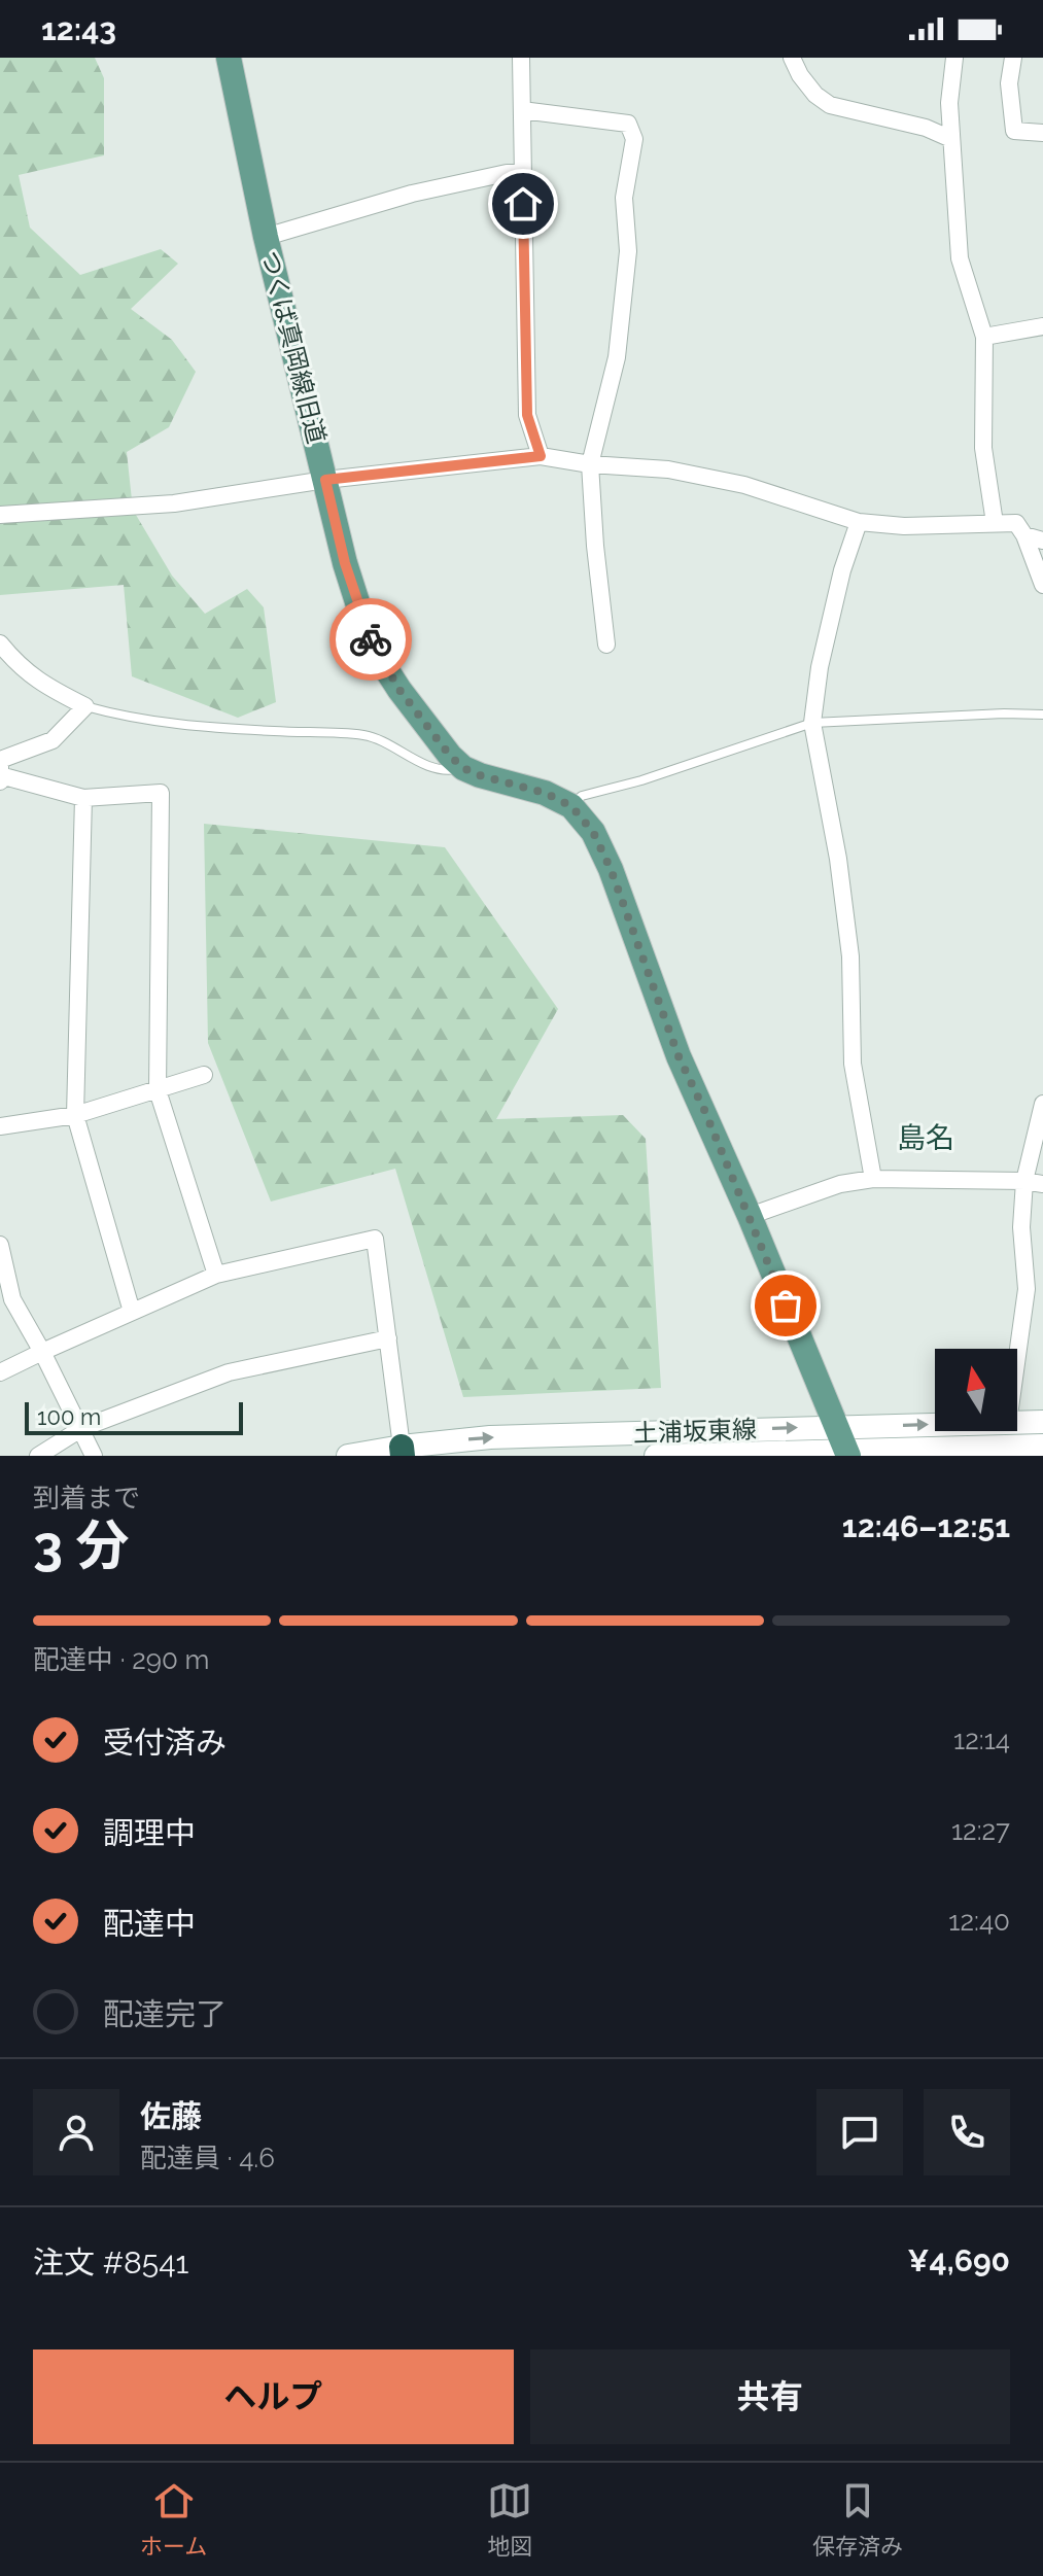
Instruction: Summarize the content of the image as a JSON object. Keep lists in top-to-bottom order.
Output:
{
  "streets": {
    "main road": ["つくば真岡線旧道", "土浦坂東線"]
  },
  "crossings": [
    ["つくば真岡線旧道", "土浦坂東線"]
  ],
  "districts": ["島名"],
  "scale_bar": "100 m",
  "north": "top",
  "page": {
    "status": "12:43",
    "scale": "100 m",
    "heading": ["3 分", "到着まで", "12:46–12:51"],
    "panel": [
      "佐藤",
      "配達員 · 4.6",
      "注文 #8541",
      "¥4,690"
    ],
    "bar": "配達中 · 290 m",
    "list": [
      ["受付済み", "12:14"],
      ["調理中", "12:27"],
      ["配達中", "12:40"],
      "配達完了"
    ],
    "buttons": ["ヘルプ", "共有"],
    "tabs": ["ホーム", "地図", "保存済み"]
  }
}
